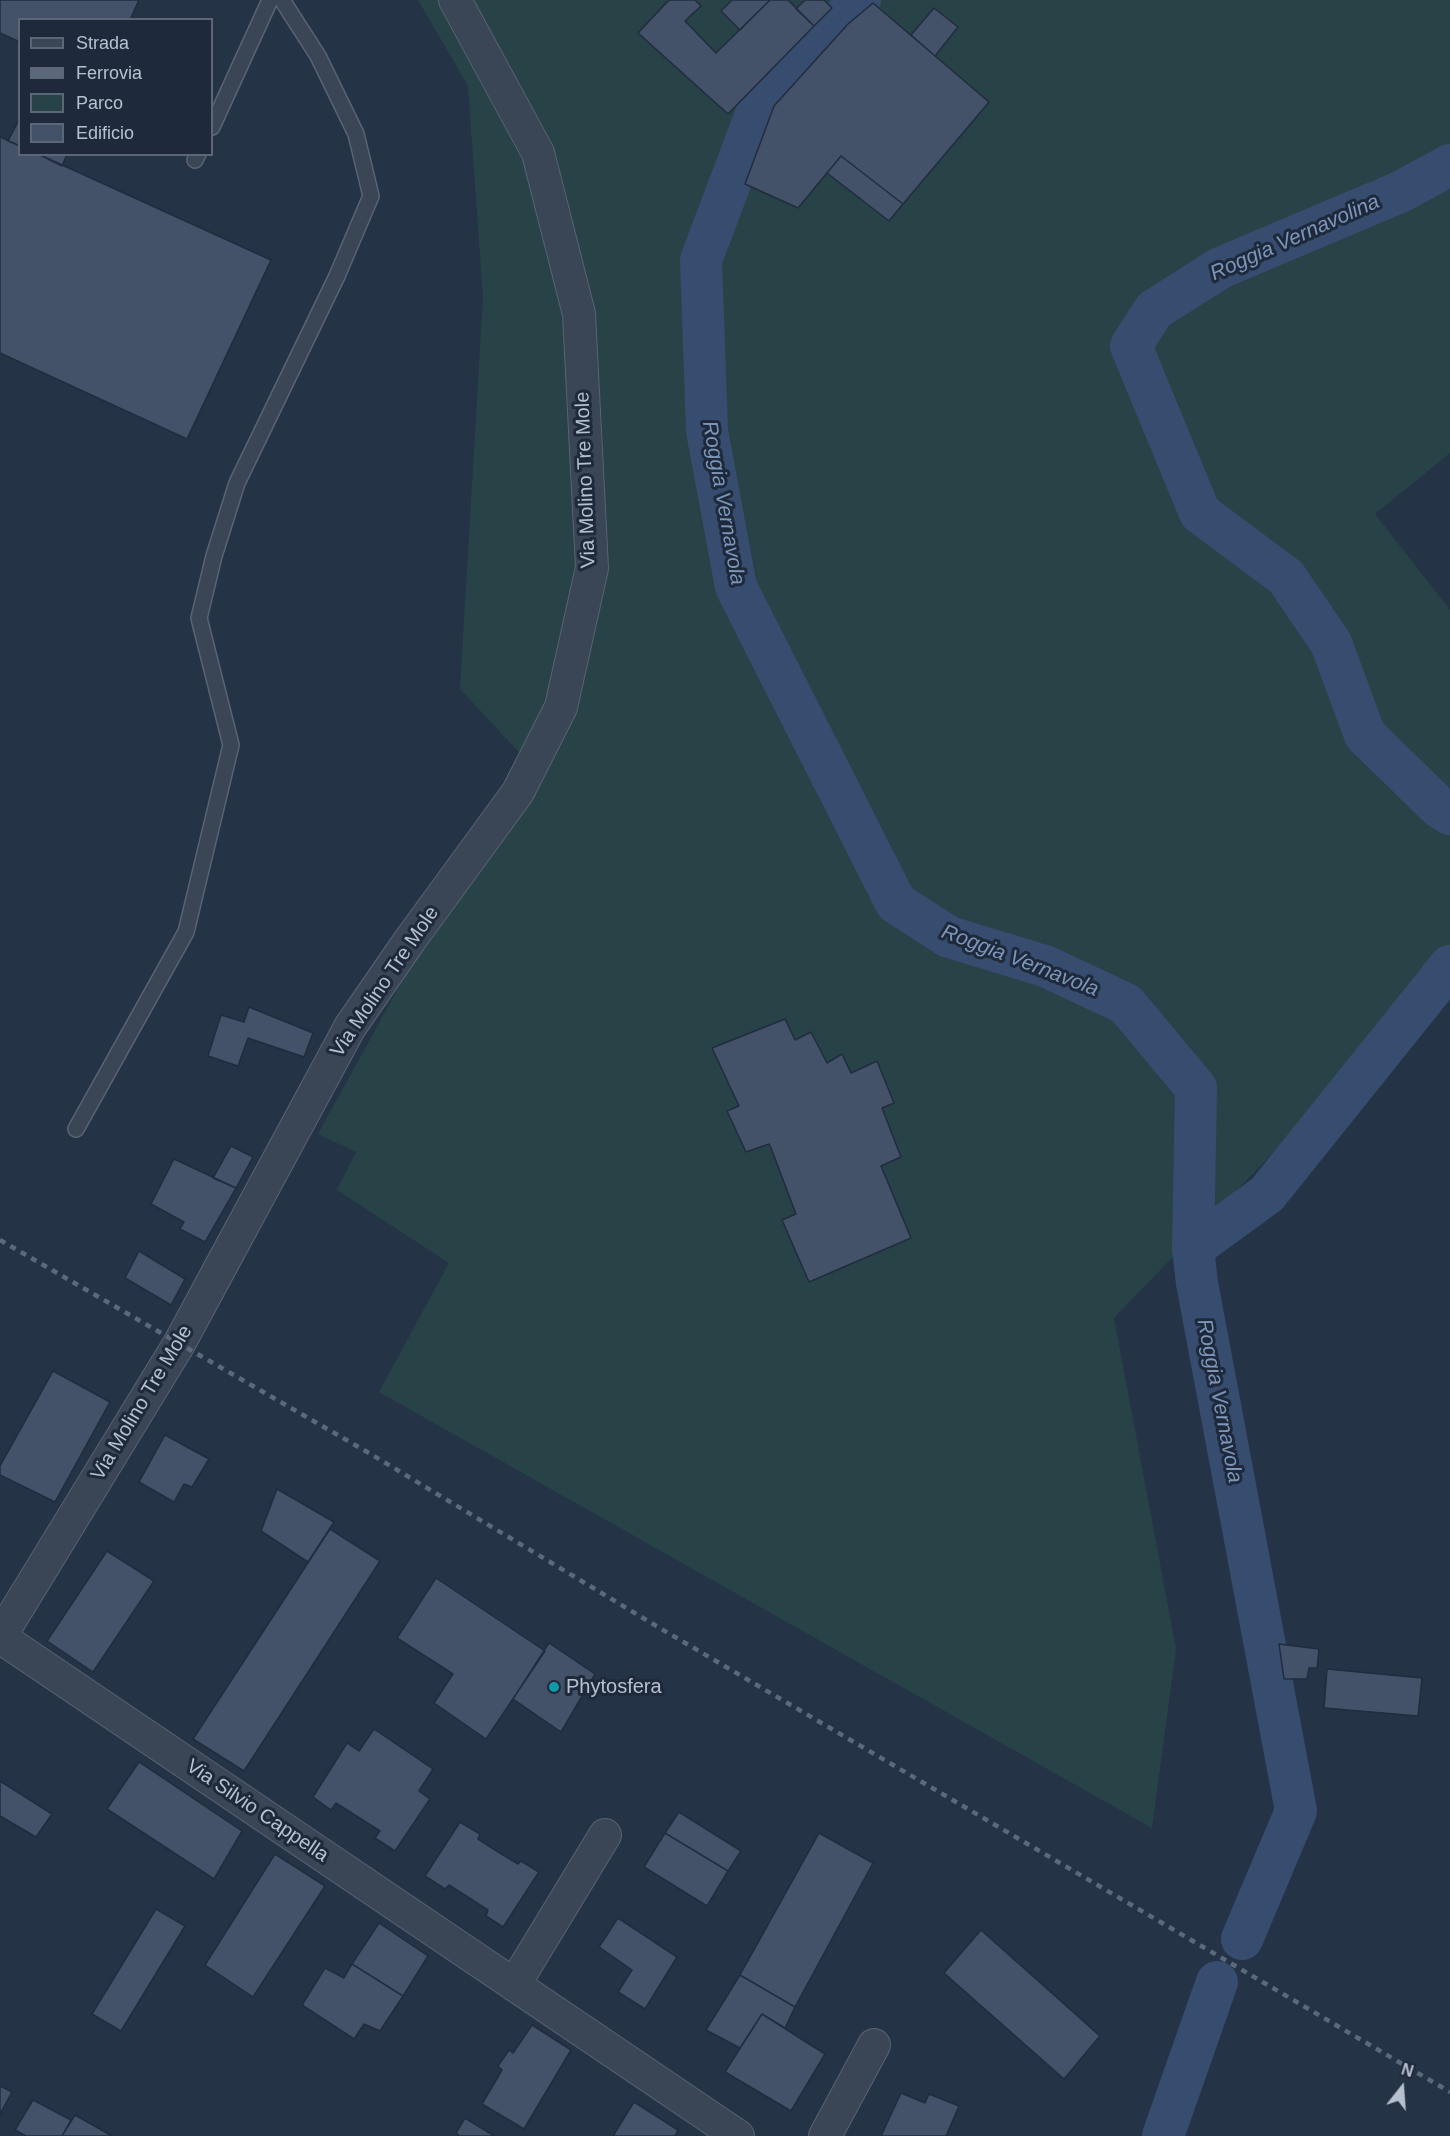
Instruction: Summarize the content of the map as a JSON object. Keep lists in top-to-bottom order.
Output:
{
  "streets": {
    "street": ["Via Molino Tre Mole", "Via Silvio Cappella"]
  },
  "crossings": [
    ["Via Molino Tre Mole", "Via Silvio Cappella"]
  ],
  "water": ["Roggia Vernavolina", "Roggia Vernavola"],
  "places": ["Phytosfera"],
  "legend": [
    "Strada",
    "Ferrovia",
    "Parco",
    "Edificio"
  ],
  "north": "top"
}
